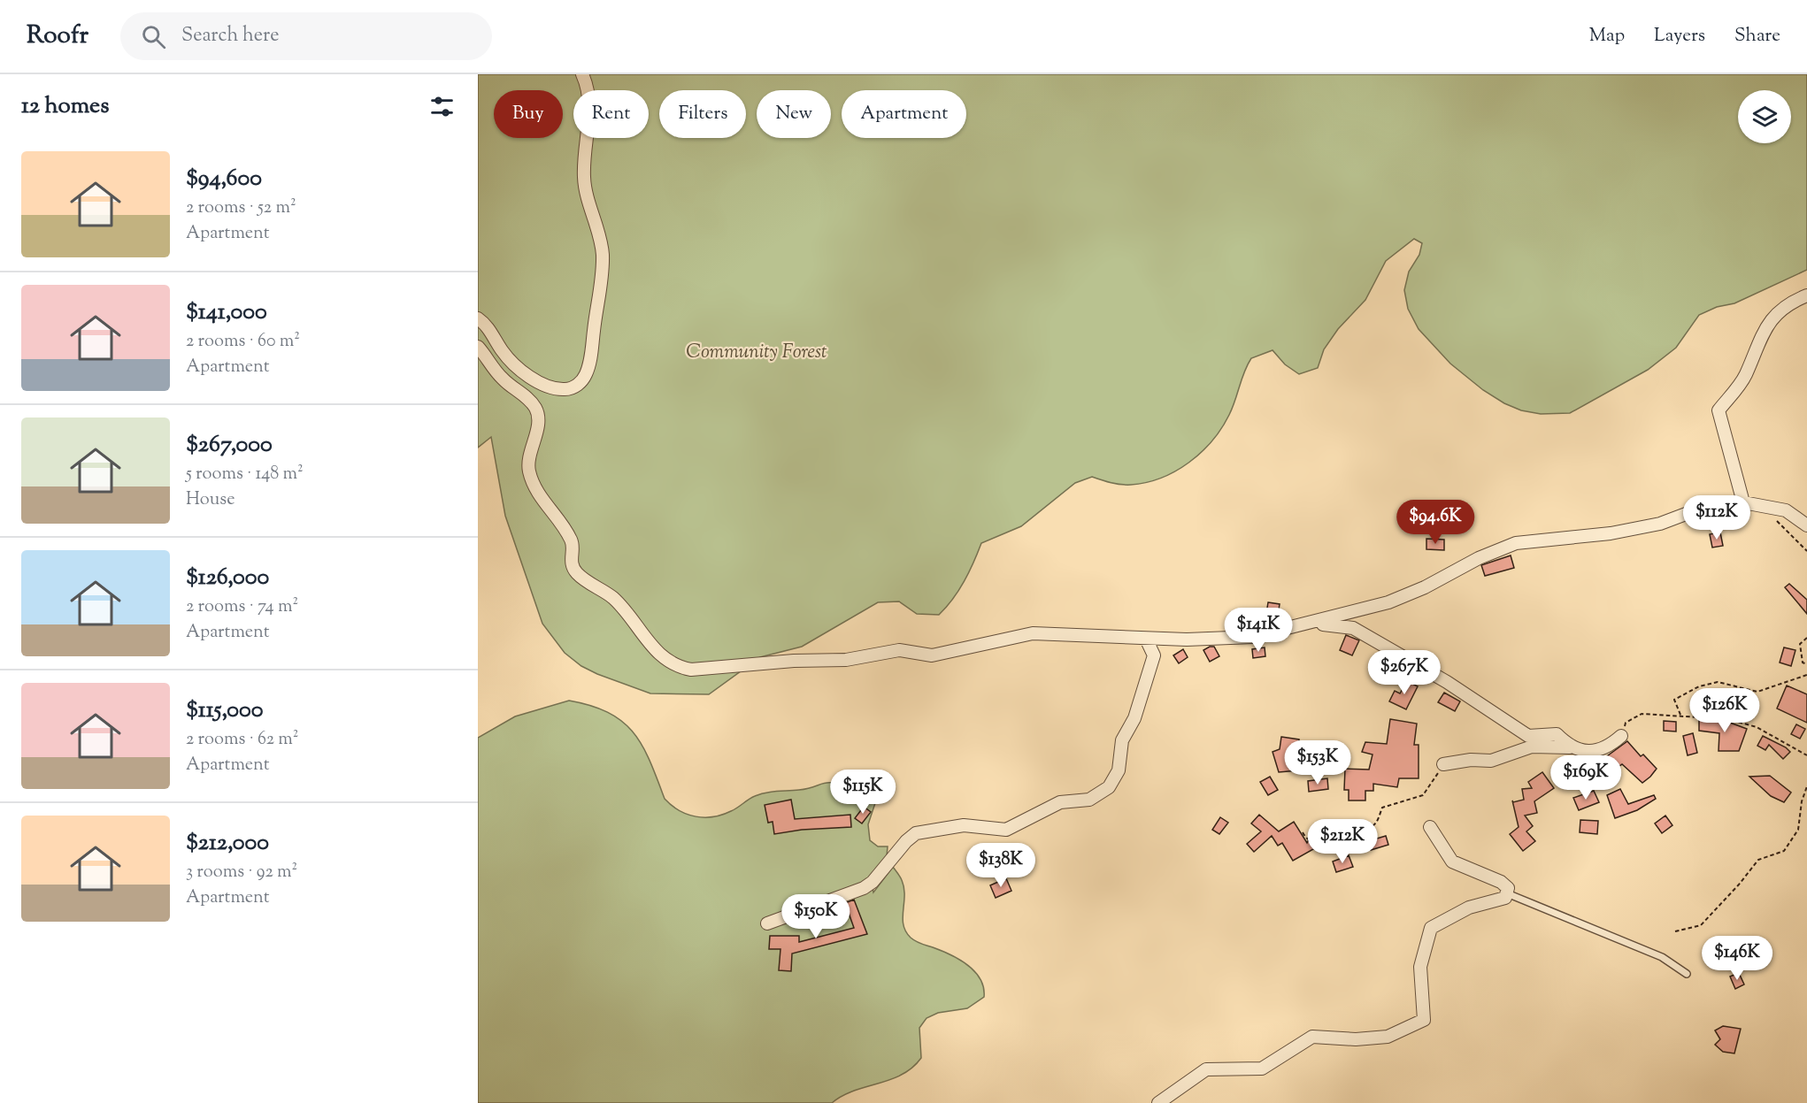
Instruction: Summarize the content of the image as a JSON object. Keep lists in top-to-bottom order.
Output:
{
  "parks": ["Community Forest"],
  "page": {
    "header": "Roofr",
    "search": "Search here",
    "nav": ["Map", "Layers", "Share"],
    "heading": "12 homes",
    "chip": [
      "Buy",
      "Rent",
      "Filters",
      "New",
      "Apartment"
    ],
    "list": [
      {
        "name": "$94,600",
        "note": "2 rooms · 52 m² · Apartment"
      },
      {
        "name": "$141,000",
        "note": "2 rooms · 60 m² · Apartment"
      },
      {
        "name": "$267,000",
        "note": "5 rooms · 148 m² · House"
      },
      {
        "name": "$126,000",
        "note": "2 rooms · 74 m² · Apartment"
      },
      {
        "name": "$115,000",
        "note": "2 rooms · 62 m² · Apartment"
      },
      {
        "name": "$212,000",
        "note": "3 rooms · 92 m² · Apartment"
      }
    ],
    "price": [
      "$112K",
      "$94.6K",
      "$141K",
      "$267K",
      "$126K",
      "$153K",
      "$169K",
      "$115K",
      "$212K",
      "$138K",
      "$150K",
      "$146K"
    ]
  }
}
